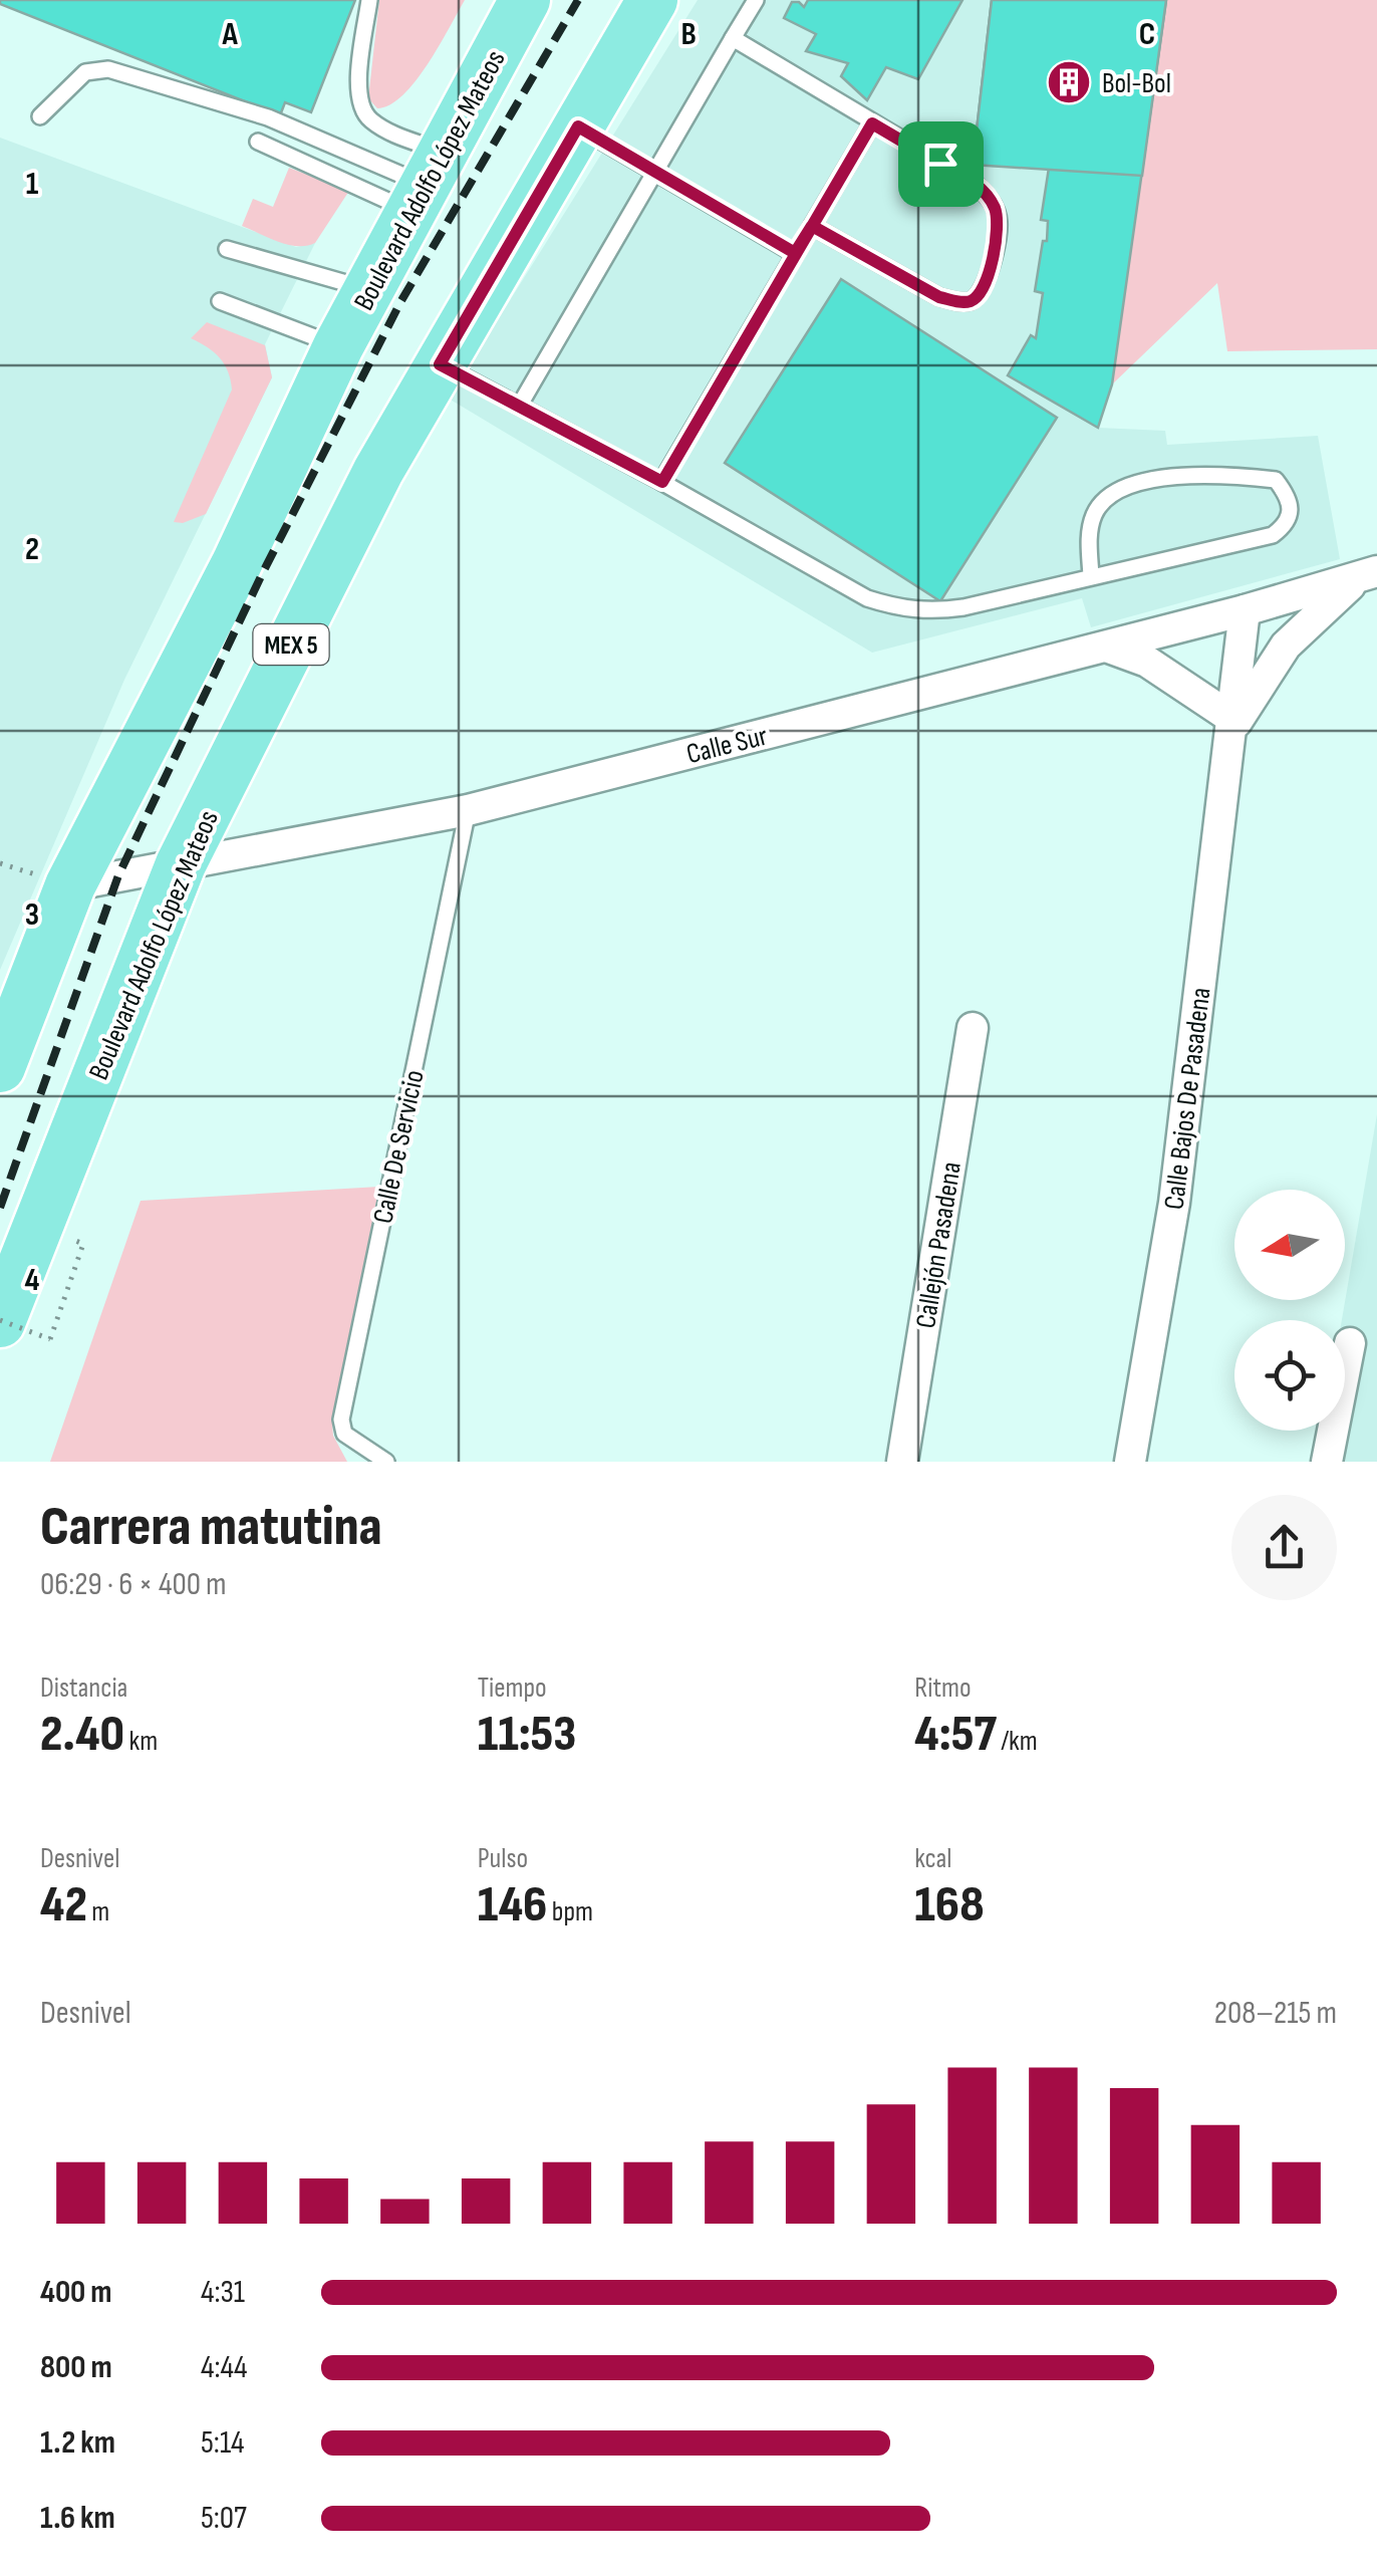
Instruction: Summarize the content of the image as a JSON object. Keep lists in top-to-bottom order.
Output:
{
  "streets": {
    "main road": ["Boulevard Adolfo López Mateos", "MEX 5"],
    "street": ["Calle Sur", "Calle Bajos De Pasadena", "Callejón Pasadena"],
    "lane": ["Calle De Servicio"]
  },
  "crossings": [
    ["Boulevard Adolfo López Mateos", "Calle Sur"],
    ["Calle Sur", "Calle Bajos De Pasadena"],
    ["Calle Sur", "Calle De Servicio"]
  ],
  "places": {
    "building": ["Bol-Bol"]
  },
  "north": "left",
  "page": {
    "heading": ["Carrera matutina", "06:29 · 6 × 400 m"],
    "stats": [
      ["Distancia", "2.40 km"],
      ["Tiempo", "11:53"],
      ["Ritmo", "4:57 /km"],
      ["Desnivel", "42 m"],
      ["Pulso", "146 bpm"],
      ["kcal", "168"]
    ],
    "chart": ["Desnivel", "208–215 m"],
    "list": [
      {
        "name": "400 m",
        "note": "4:31"
      },
      {
        "name": "800 m",
        "note": "4:44"
      },
      {
        "name": "1.2 km",
        "note": "5:14"
      },
      {
        "name": "1.6 km",
        "note": "5:07"
      }
    ]
  },
  "grid": {
    "columns": ["A", "B", "C"],
    "rows": [
      "1",
      "2",
      "3",
      "4"
    ]
  }
}
